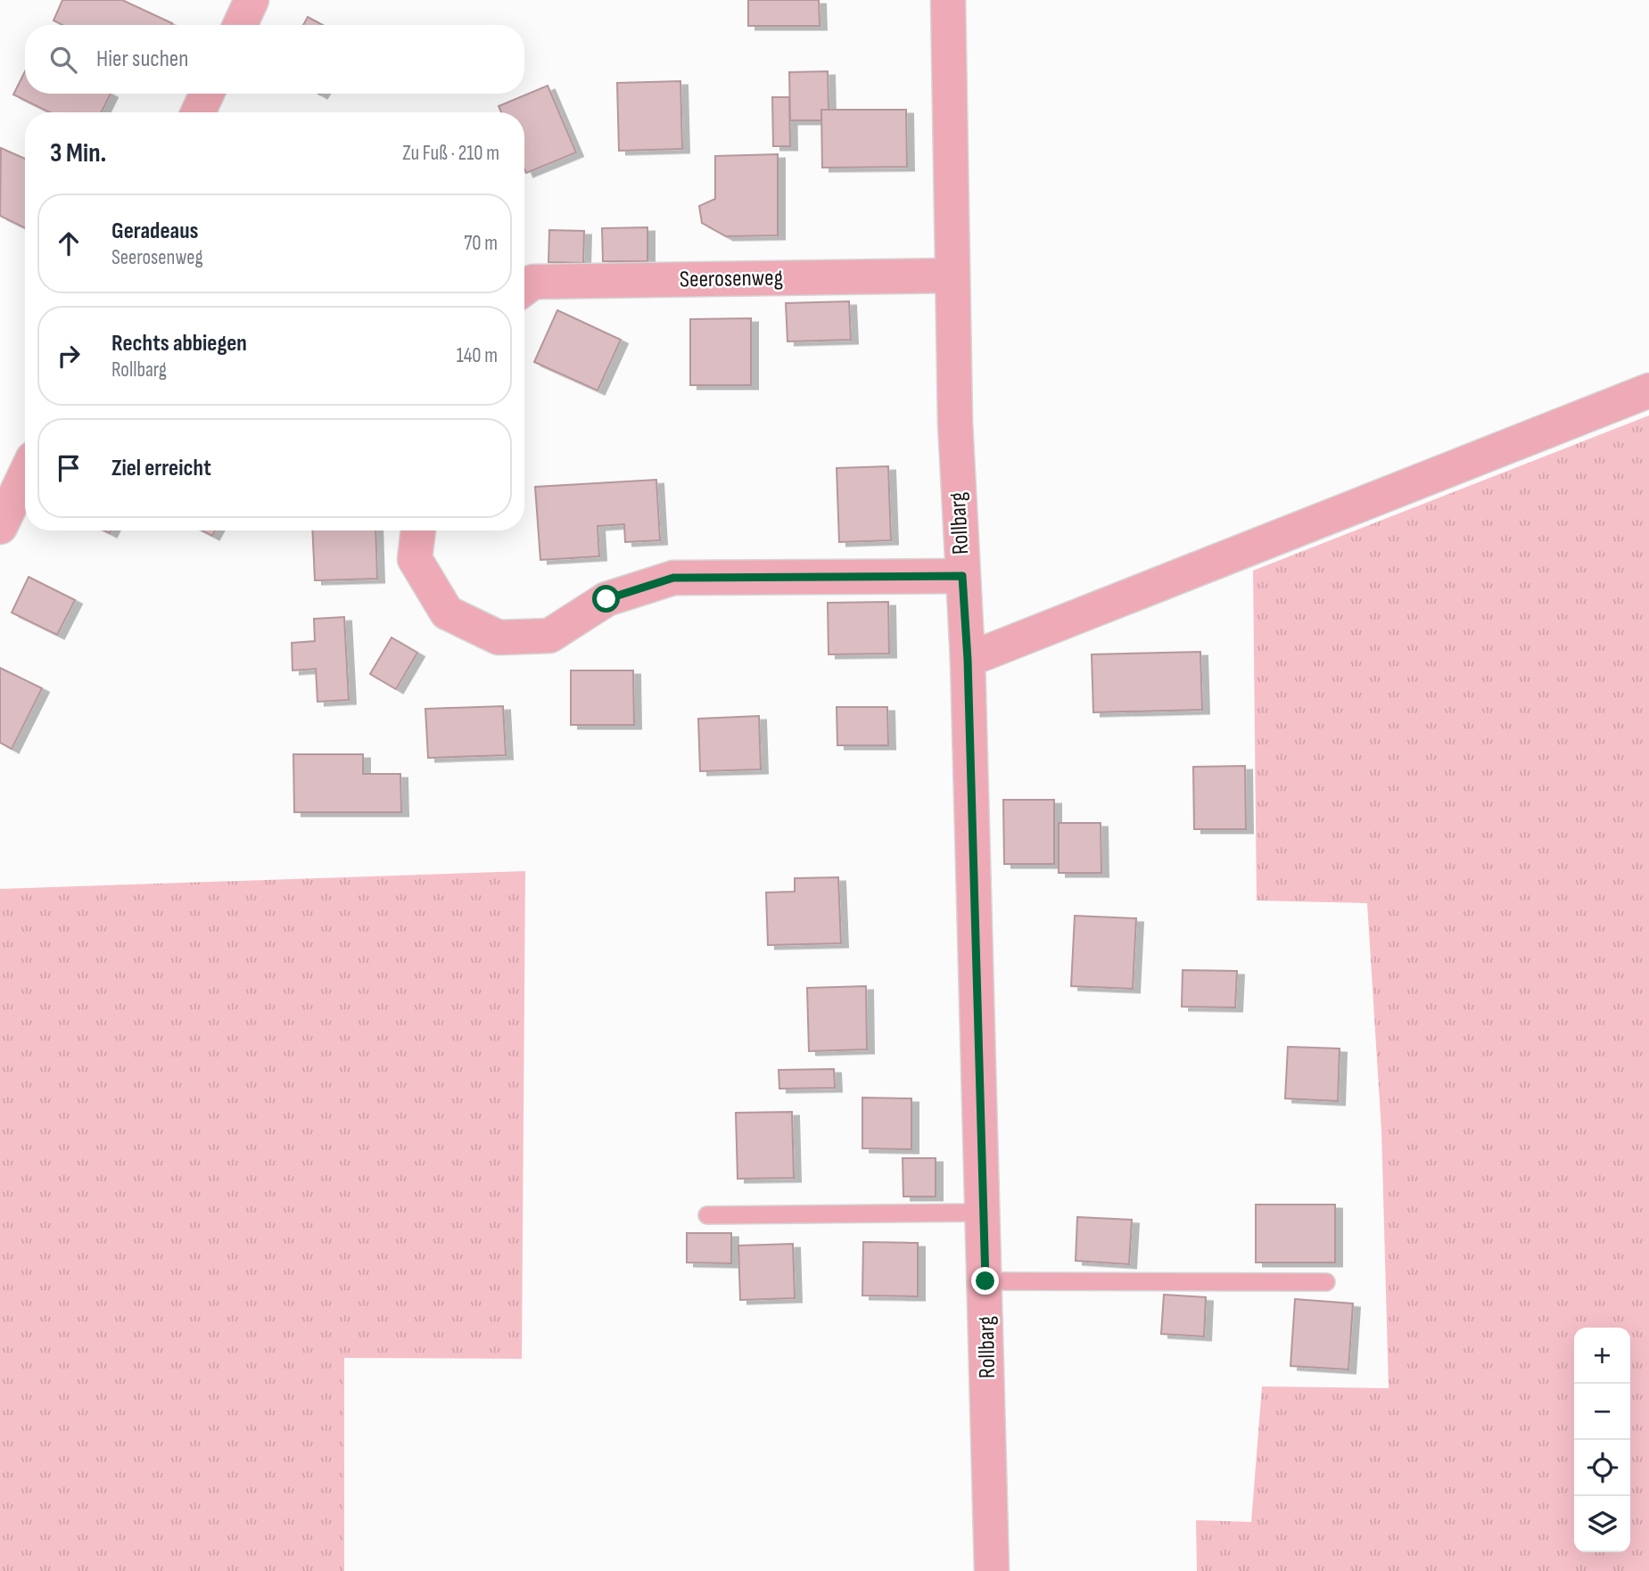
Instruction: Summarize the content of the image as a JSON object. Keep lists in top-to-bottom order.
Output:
{
  "streets": {
    "street": ["Seerosenweg", "Rollbarg"]
  },
  "crossings": [
    ["Seerosenweg", "Rollbarg"]
  ],
  "page": {
    "search": "Hier suchen",
    "heading": ["3 Min.", "Zu Fuß · 210 m"],
    "list": [
      ["Geradeaus", "Seerosenweg", "70 m"],
      ["Rechts abbiegen", "Rollbarg", "140 m"],
      "Ziel erreicht"
    ],
    "map_buttons": ["+", "−"]
  }
}
